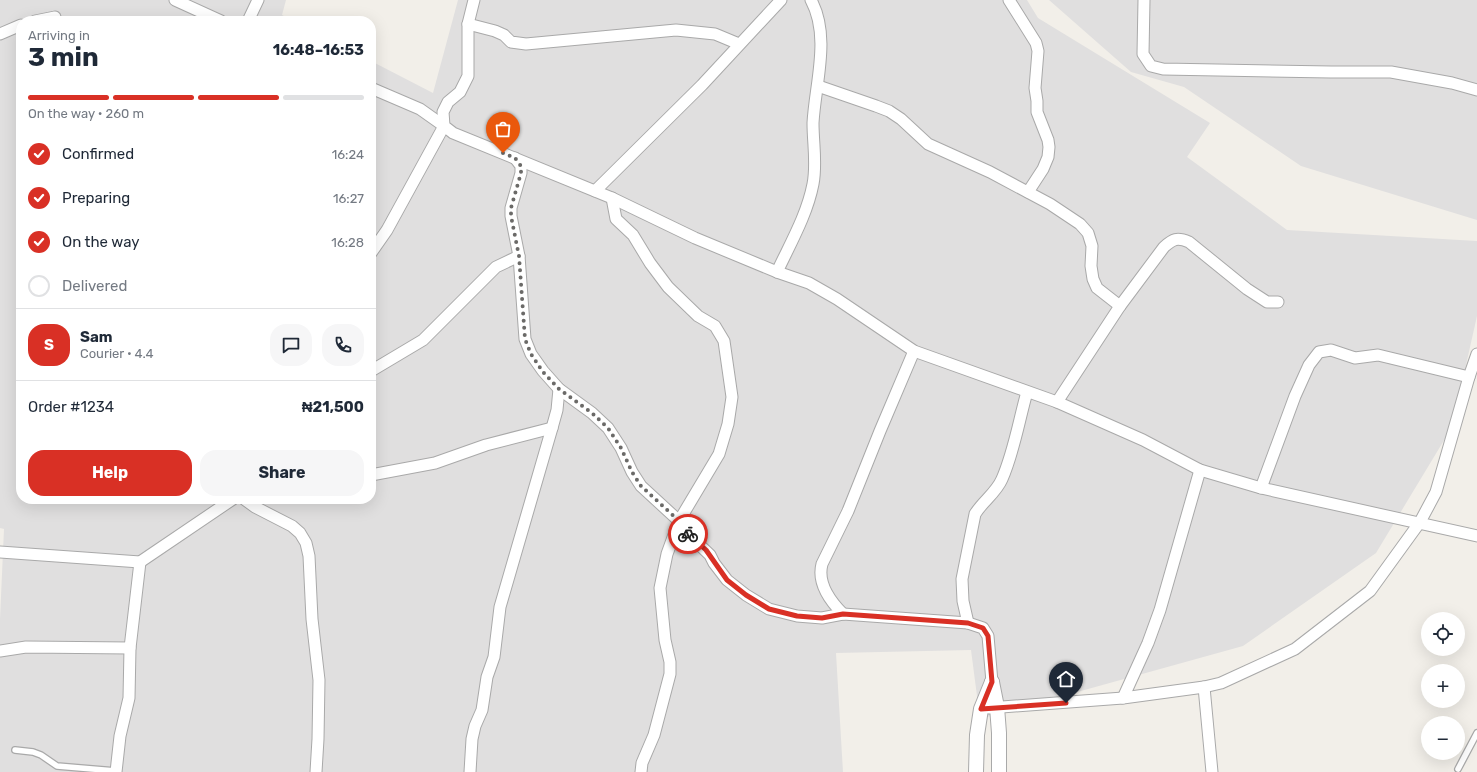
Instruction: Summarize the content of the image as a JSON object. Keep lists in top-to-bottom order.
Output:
{
  "page": {
    "heading": ["3 min", "Arriving in", "16:48–16:53"],
    "panel": [
      "Sam",
      "Courier · 4.4",
      "Order #1234",
      "₦21,500"
    ],
    "bar": "On the way · 260 m",
    "list": [
      ["Confirmed", "16:24"],
      ["Preparing", "16:27"],
      ["On the way", "16:28"],
      "Delivered"
    ],
    "round": "S",
    "buttons": ["Help", "Share"],
    "map_buttons": ["+", "−"]
  }
}
